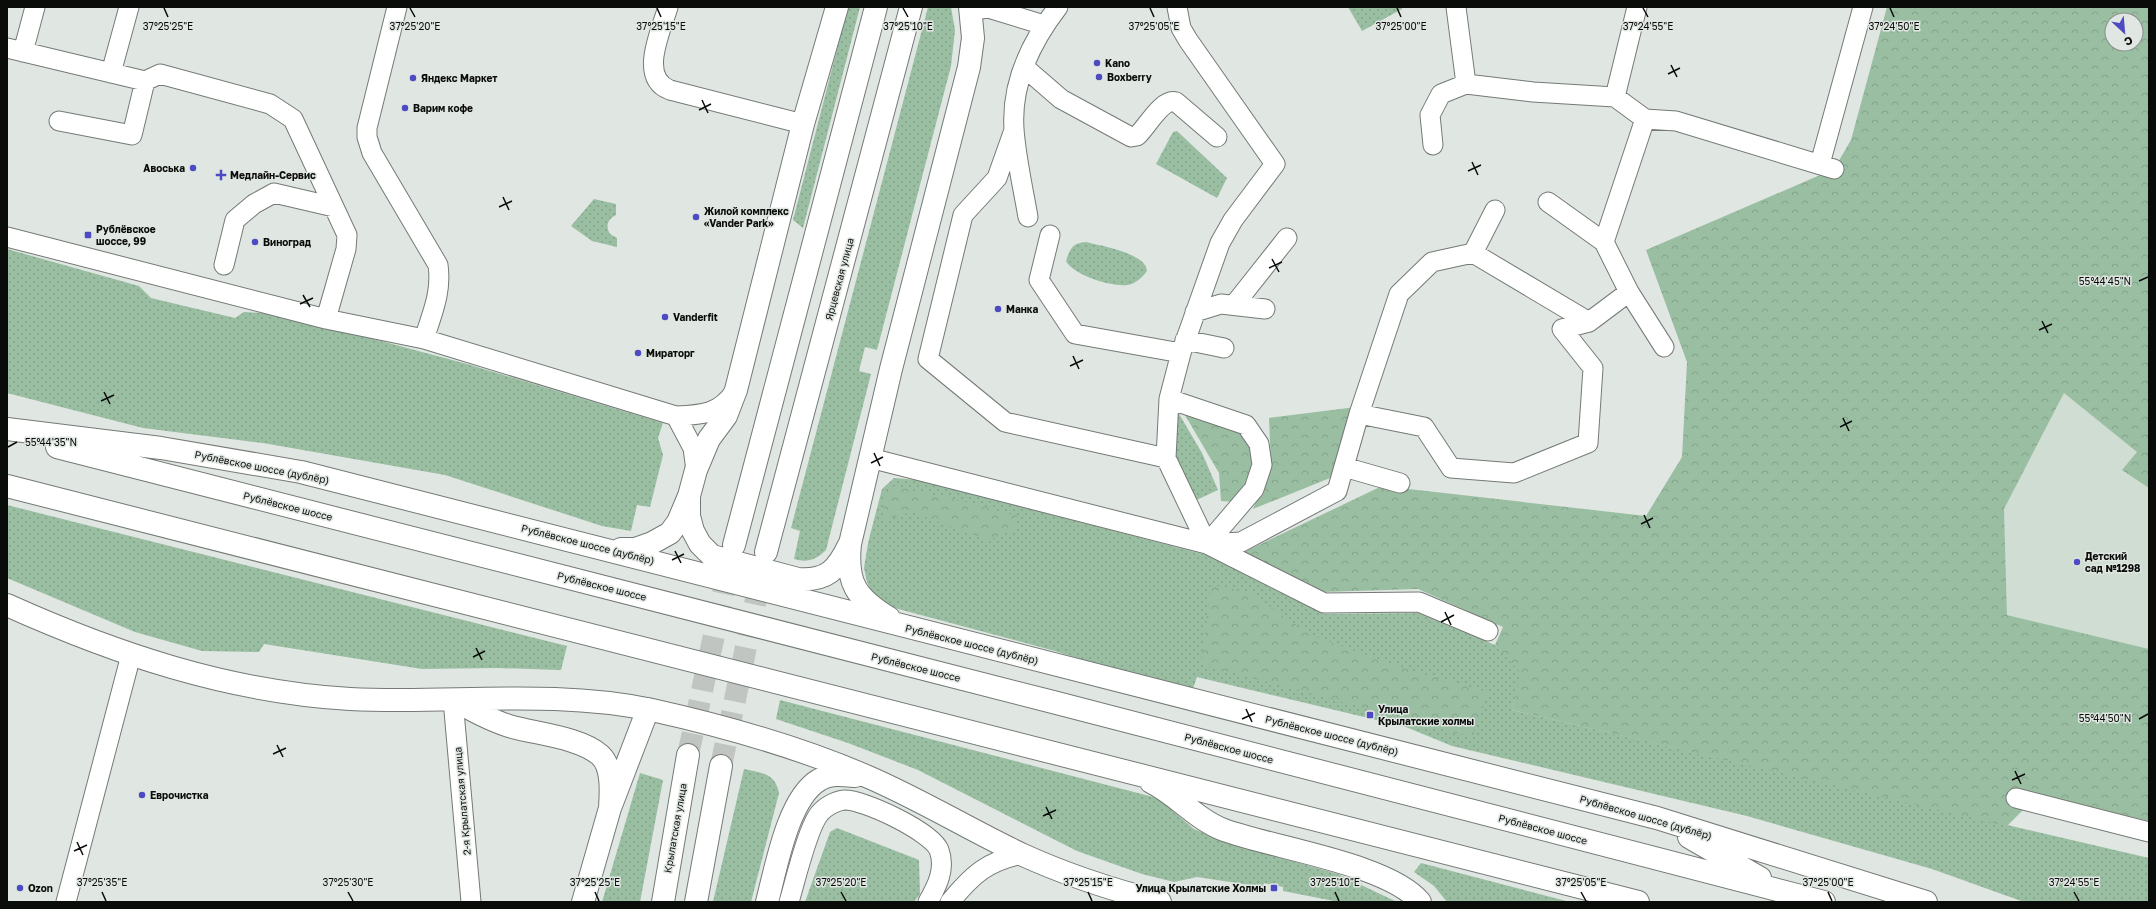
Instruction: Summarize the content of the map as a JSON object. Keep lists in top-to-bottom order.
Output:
{
  "streets": {
    "main road": [
      "Ярцевская улица",
      "Рублёвское шоссе (дублёр)",
      "Рублёвское шоссе",
      "Крылатская улица"
    ],
    "street": ["2-я Крылатская улица"]
  },
  "places": {
    "other": [
      "Kano",
      "Boxberry",
      "Яндекс Маркет",
      "Варим кофе",
      "Авоська",
      "Жилой комплекс «Vander Park»",
      "Виноград",
      "Манка",
      "Vanderfit",
      "Мираторг",
      "Детский сад №1298",
      "Еврочистка",
      "Ozon"
    ],
    "health": ["Медлайн-Сервис"],
    "transit": ["Рублёвское шоссе, 99", "Улица Крылатские холмы", "Улица Крылатские Холмы"]
  },
  "north": "bottom right",
  "coordinates": [
    "37°25'25\"E",
    "37°25'20\"E",
    "37°25'15\"E",
    "37°25'05\"E",
    "37°25'00\"E",
    "37°24'55\"E",
    "37°24'50\"E",
    "37°25'10\"E",
    "55°44'45\"N",
    "55°44'35\"N",
    "55°44'50\"N",
    "37°25'35\"E",
    "37°25'30\"E"
  ]
}
